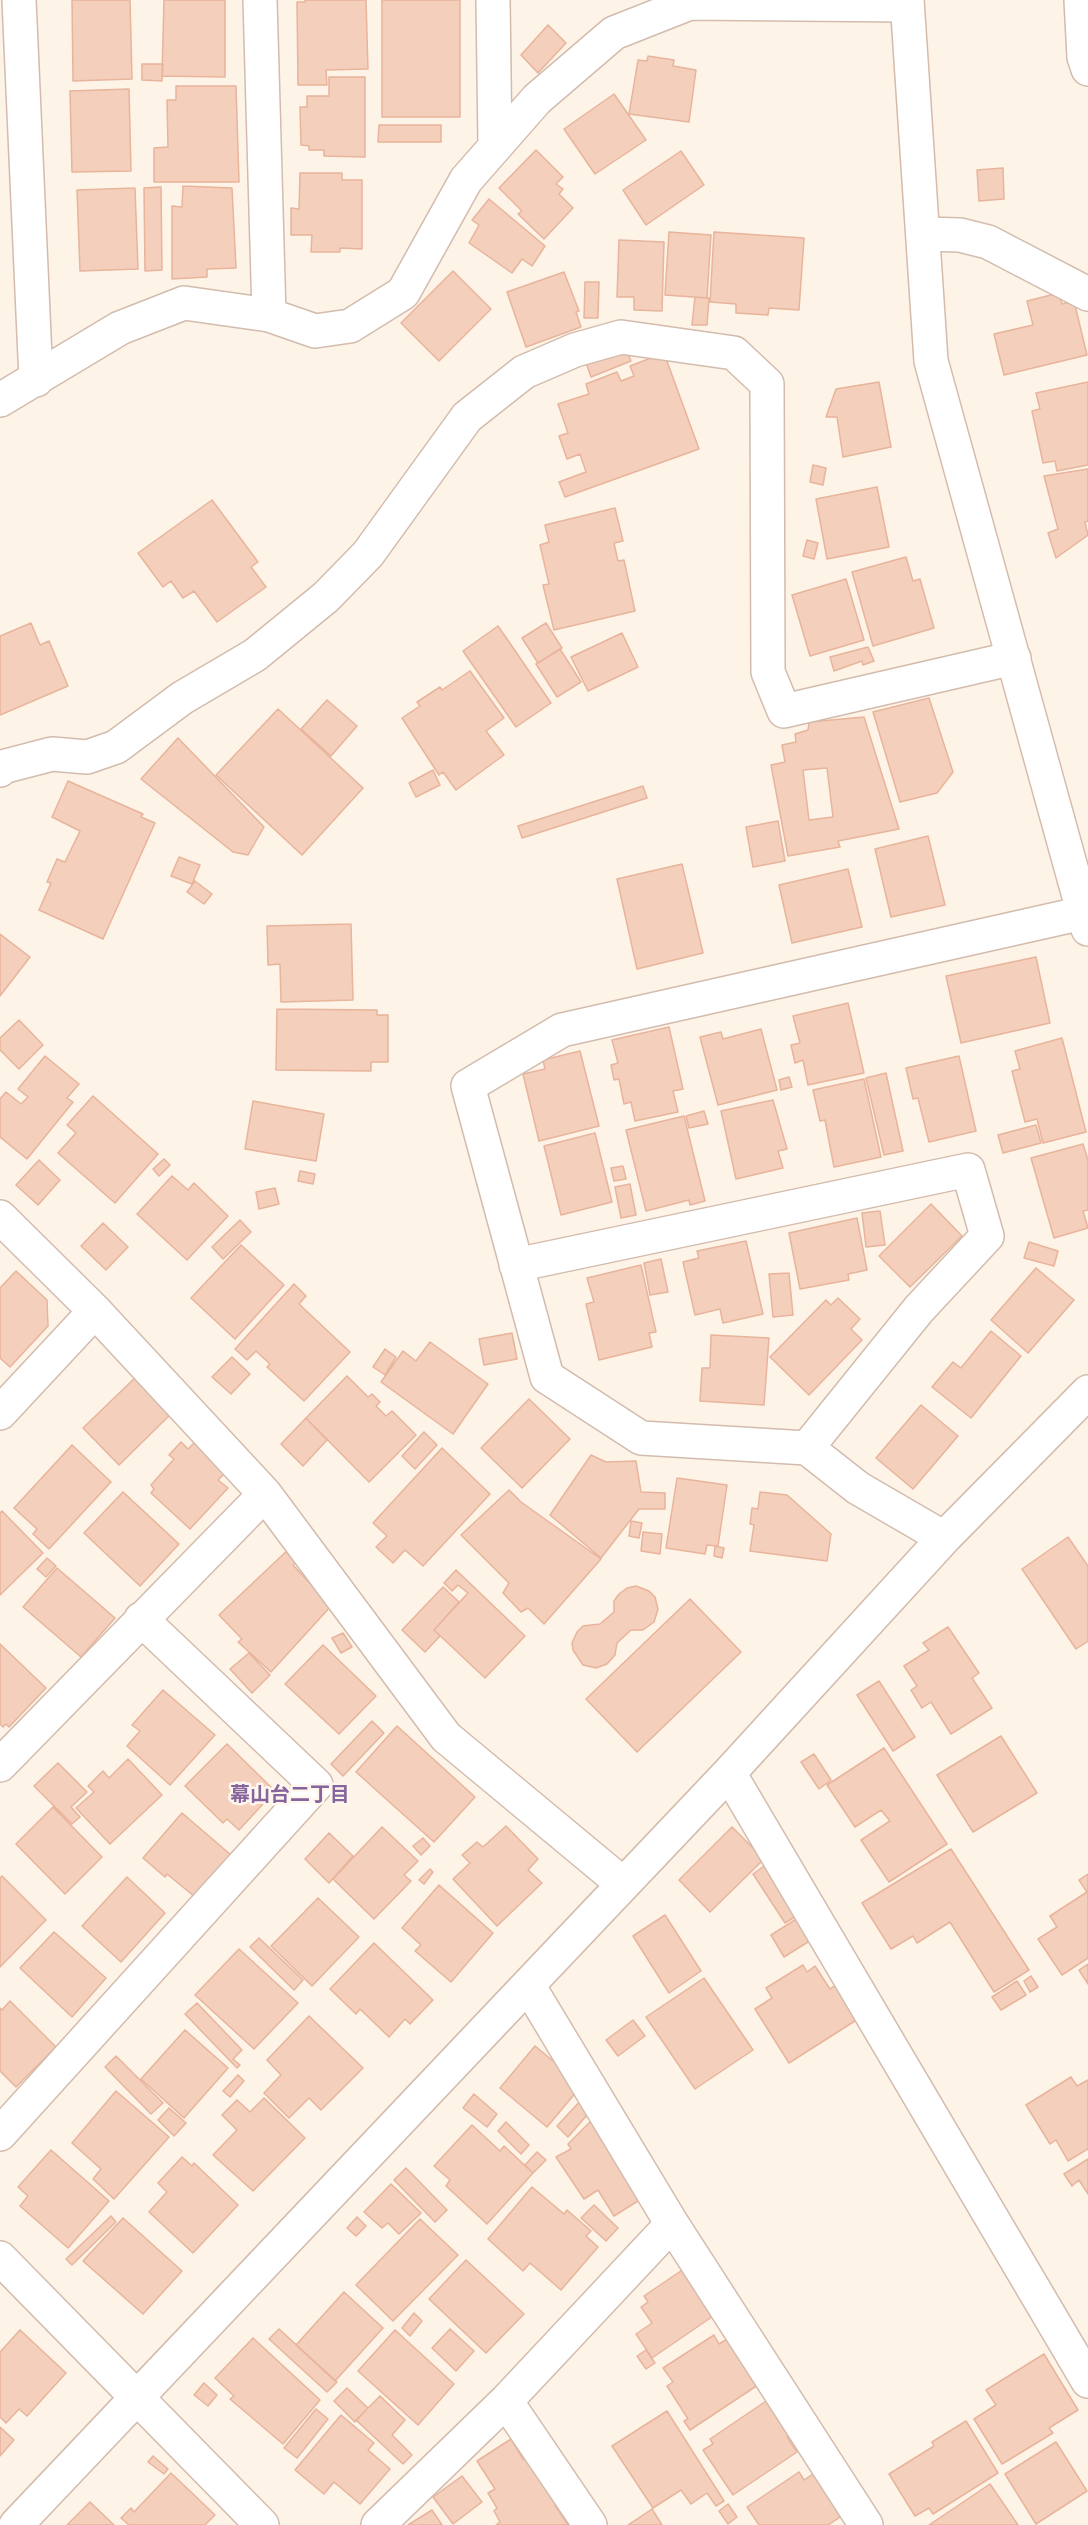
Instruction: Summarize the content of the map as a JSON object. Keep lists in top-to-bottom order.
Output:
{
  "districts": ["幕山台二丁目"]
}
